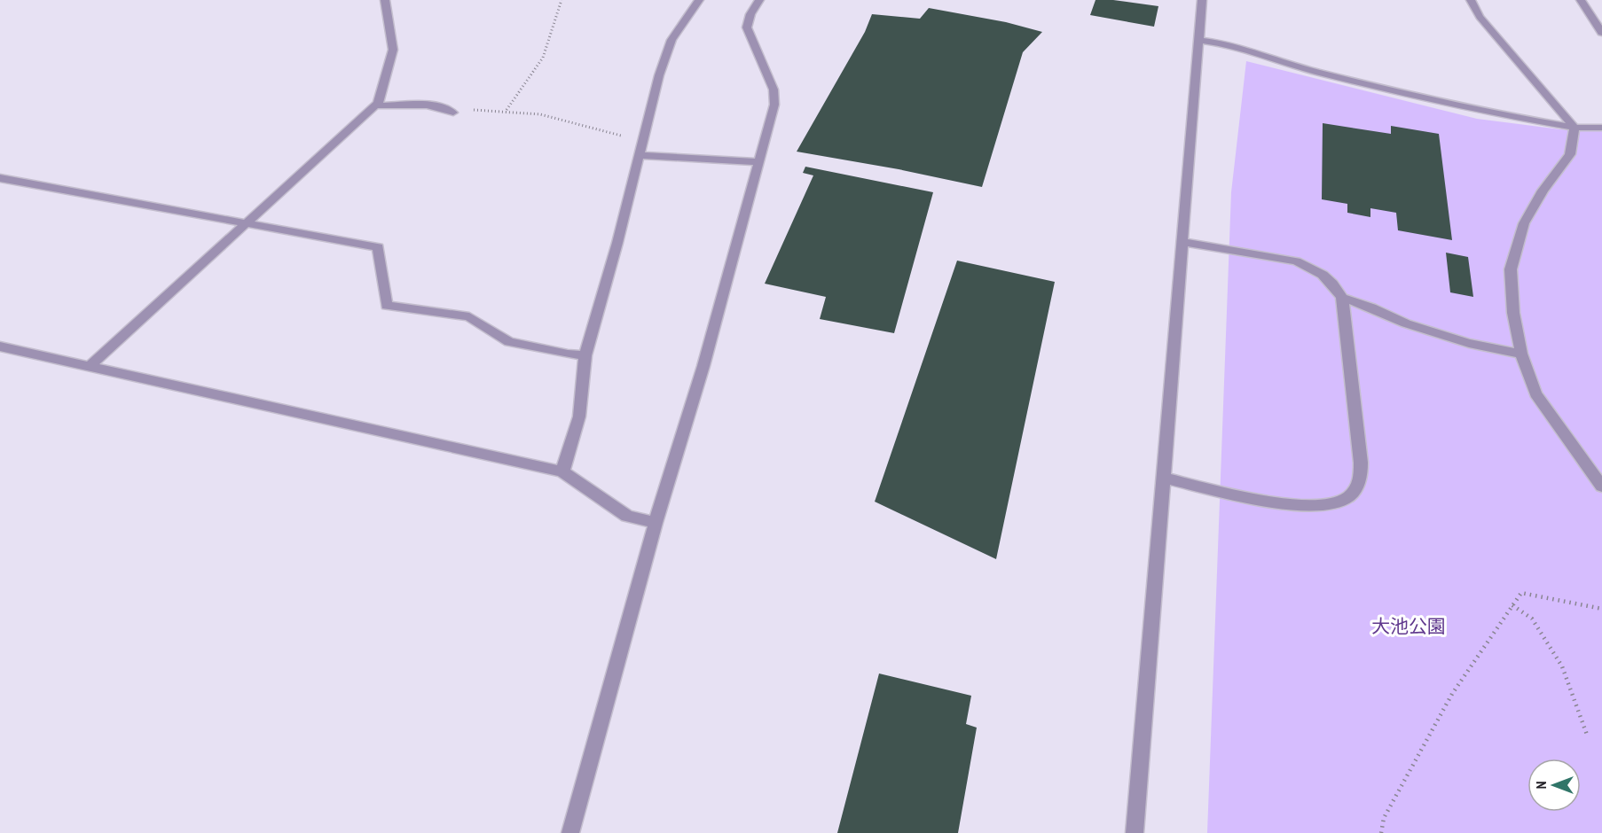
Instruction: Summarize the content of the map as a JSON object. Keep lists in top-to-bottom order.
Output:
{
  "parks": ["大池公園"],
  "north": "left"
}
